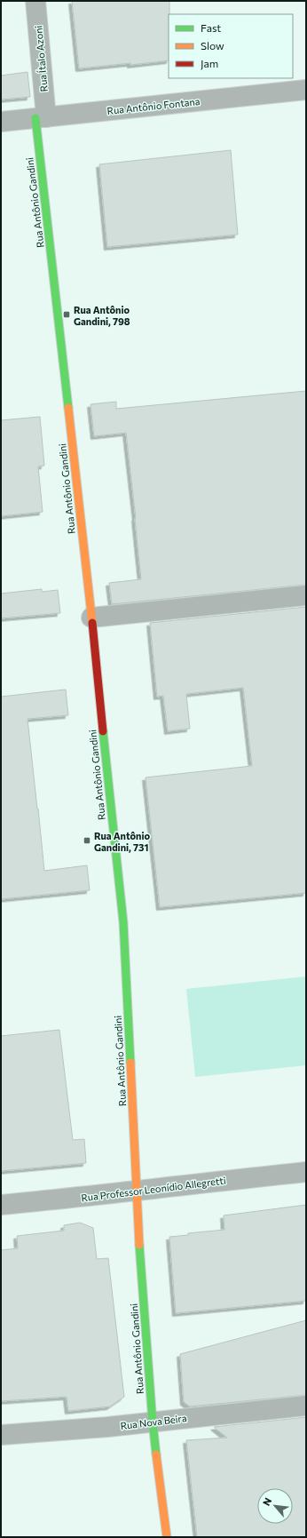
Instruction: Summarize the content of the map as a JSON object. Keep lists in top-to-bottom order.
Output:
{
  "streets": {
    "street": [
      "Rua Ítalo Azoni",
      "Rua Antônio Fontana",
      "Rua Antônio Gandini",
      "Rua Professor Leonídio Allegretti",
      "Rua Nova Beira"
    ]
  },
  "crossings": [
    ["Rua Ítalo Azoni", "Rua Antônio Fontana"],
    ["Rua Ítalo Azoni", "Rua Antônio Gandini"],
    ["Rua Antônio Fontana", "Rua Antônio Gandini"],
    ["Rua Antônio Gandini", "Rua Professor Leonídio Allegretti"],
    ["Rua Antônio Gandini", "Rua Nova Beira"]
  ],
  "places": {
    "transit": ["Rua Antônio Gandini, 798", "Rua Antônio Gandini, 731"]
  },
  "legend": ["Fast", "Slow", "Jam"],
  "north": "top left"
}
